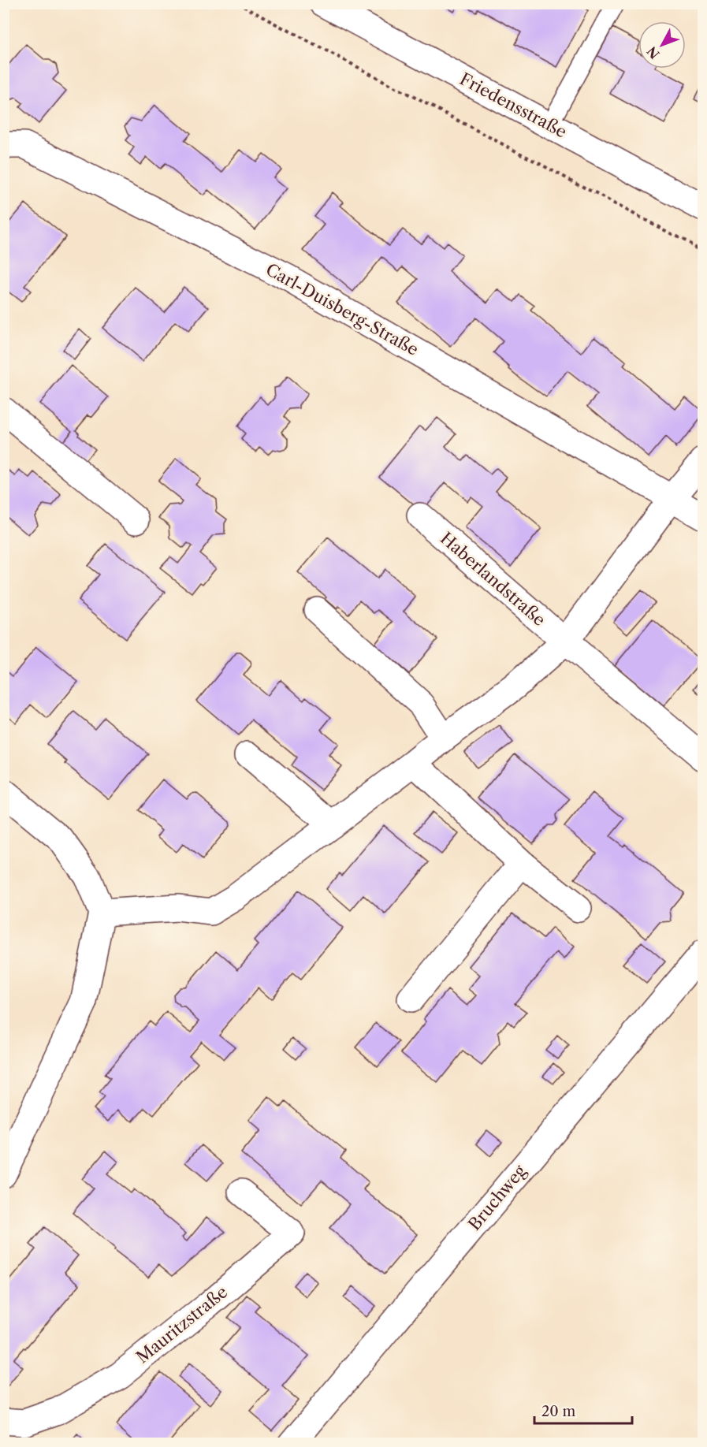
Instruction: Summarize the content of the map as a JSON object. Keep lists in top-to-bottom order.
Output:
{
  "streets": {
    "street": [
      "Friedensstraße",
      "Carl-Duisberg-Straße",
      "Haberlandstraße",
      "Bruchweg",
      "Mauritzstraße"
    ]
  },
  "scale_bar": "20 m",
  "north": "bottom left"
}
